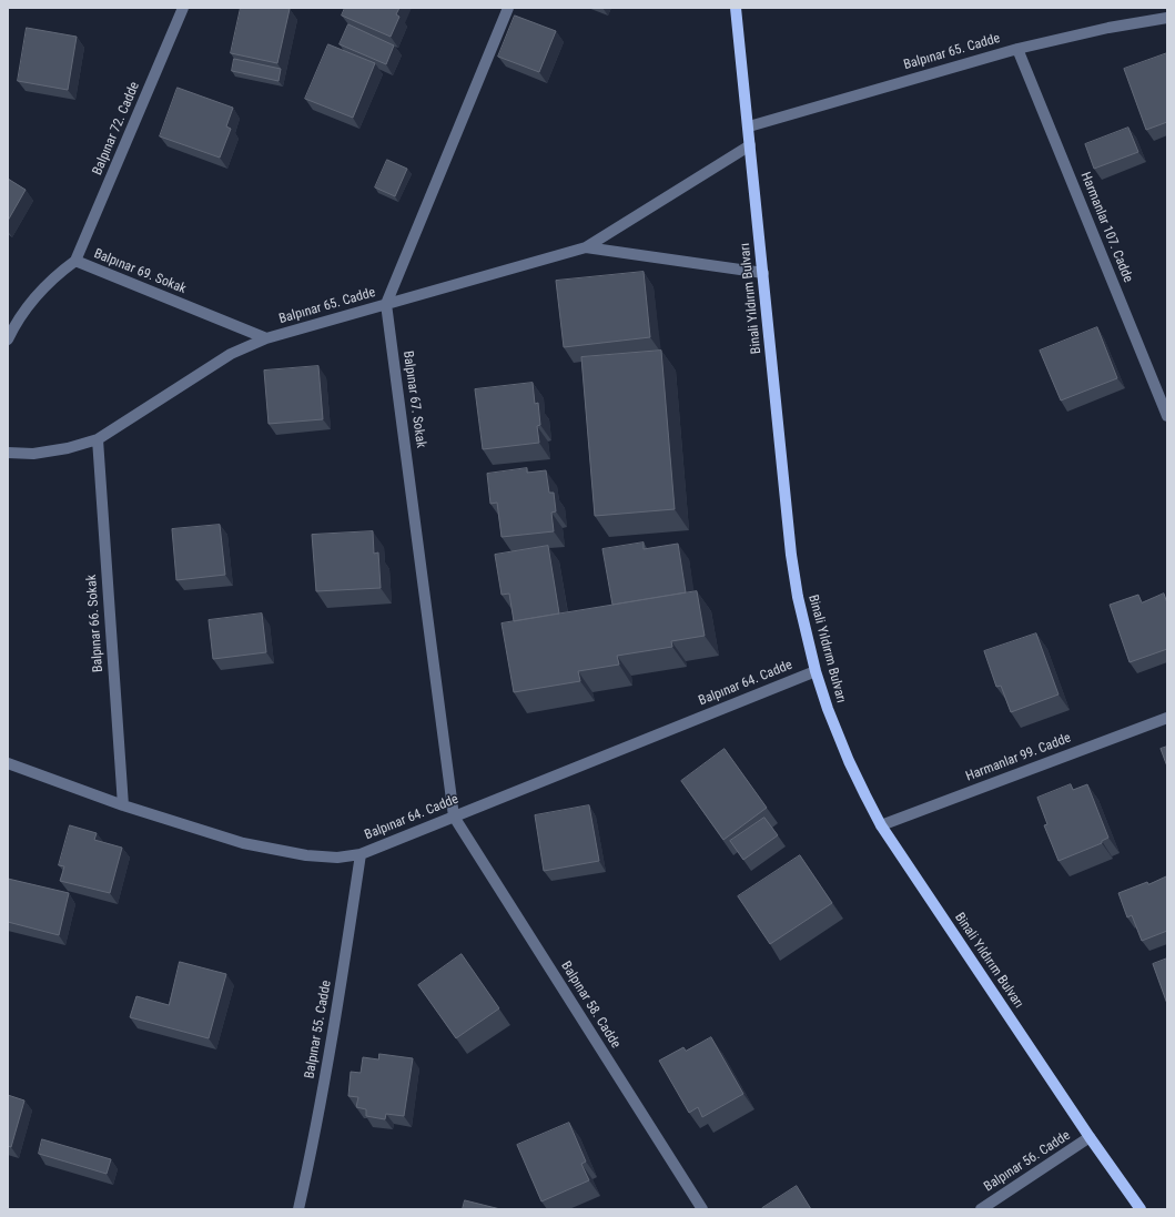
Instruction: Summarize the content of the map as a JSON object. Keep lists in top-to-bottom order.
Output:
{
  "streets": {
    "main road": ["Binali Yıldırım Bulvarı"],
    "street": [
      "Balpınar 65. Cadde",
      "Balpınar 72. Cadde",
      "Harmanlar 107. Cadde",
      "Balpınar 69. Sokak",
      "Balpınar 67. Sokak",
      "Balpınar 66. Sokak",
      "Balpınar 64. Cadde",
      "Harmanlar 99. Cadde",
      "Balpınar 58. Cadde",
      "Balpınar 55. Cadde",
      "Balpınar 56. Cadde"
    ]
  },
  "crossings": [
    ["Balpınar 65. Cadde", "Harmanlar 107. Cadde"],
    ["Balpınar 65. Cadde", "Balpınar 69. Sokak"],
    ["Balpınar 65. Cadde", "Binali Yıldırım Bulvarı"],
    ["Balpınar 65. Cadde", "Balpınar 67. Sokak"],
    ["Balpınar 65. Cadde", "Balpınar 66. Sokak"],
    ["Balpınar 72. Cadde", "Balpınar 69. Sokak"],
    ["Binali Yıldırım Bulvarı", "Balpınar 64. Cadde"],
    ["Binali Yıldırım Bulvarı", "Harmanlar 99. Cadde"],
    ["Binali Yıldırım Bulvarı", "Balpınar 56. Cadde"],
    ["Balpınar 67. Sokak", "Balpınar 64. Cadde"],
    ["Balpınar 67. Sokak", "Balpınar 58. Cadde"],
    ["Balpınar 66. Sokak", "Balpınar 64. Cadde"],
    ["Balpınar 64. Cadde", "Balpınar 58. Cadde"],
    ["Balpınar 64. Cadde", "Balpınar 55. Cadde"]
  ]
}
